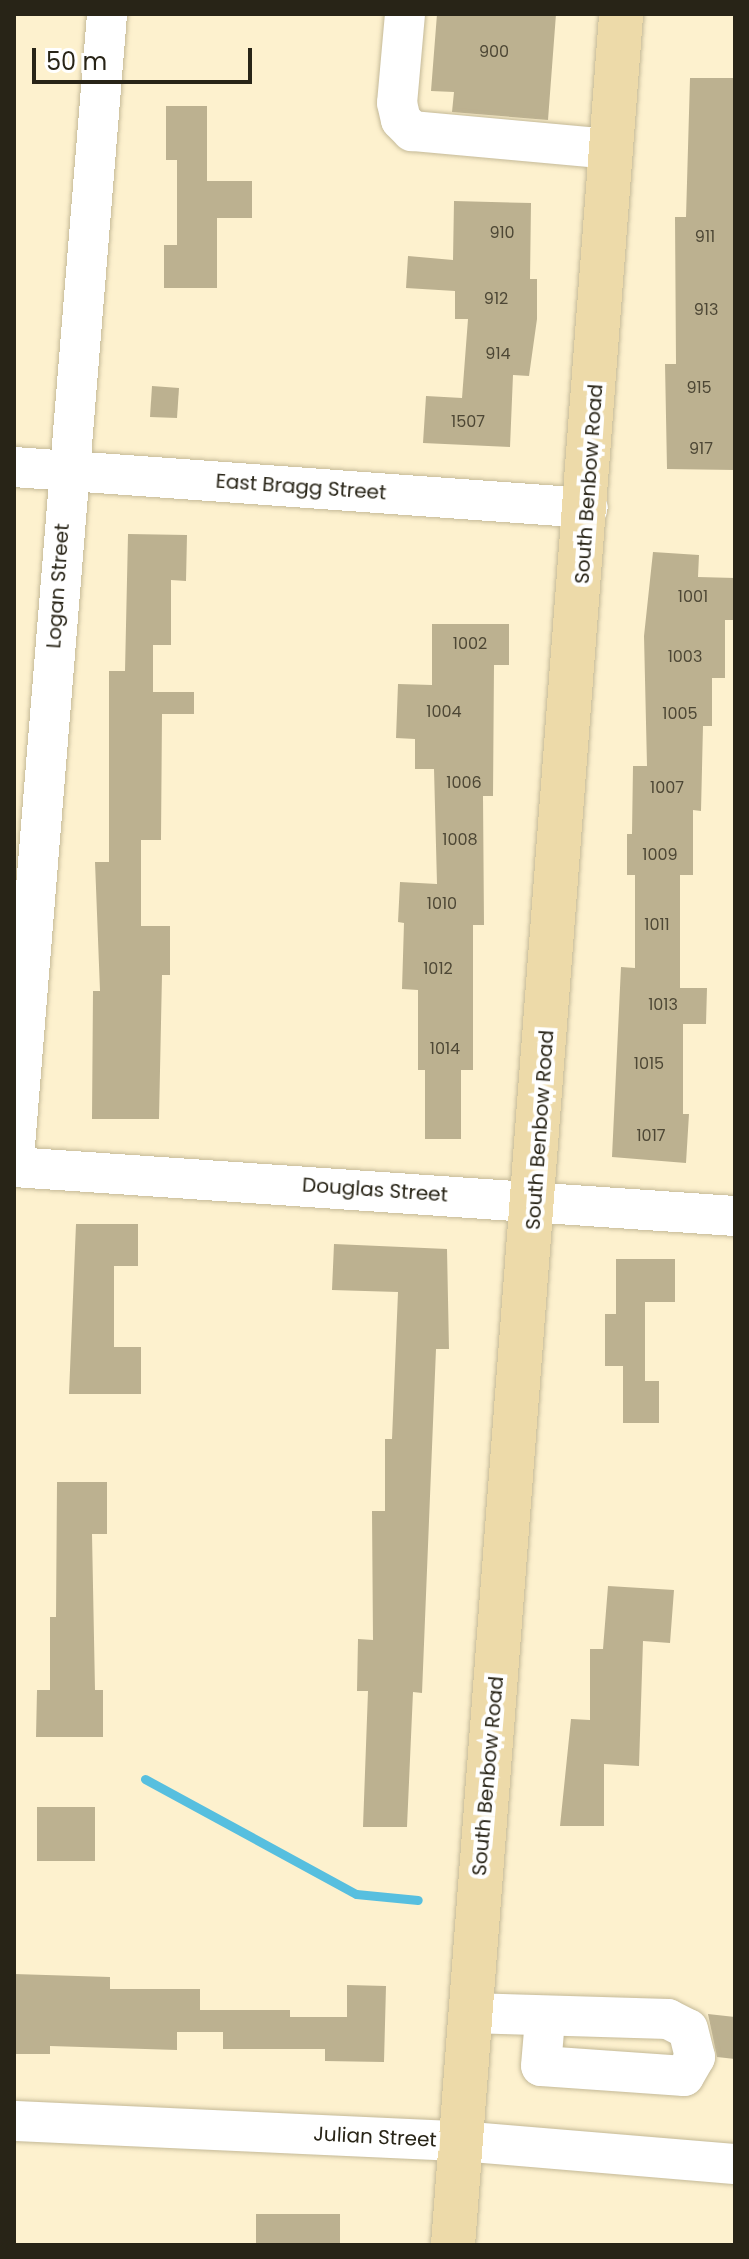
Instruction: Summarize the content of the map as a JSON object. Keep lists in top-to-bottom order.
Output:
{
  "streets": {
    "main road": ["South Benbow Road"],
    "street": [
      "East Bragg Street",
      "Logan Street",
      "Douglas Street",
      "Julian Street"
    ]
  },
  "crossings": [
    ["South Benbow Road", "East Bragg Street"],
    ["South Benbow Road", "Douglas Street"],
    ["South Benbow Road", "Julian Street"],
    ["East Bragg Street", "Logan Street"]
  ],
  "house_numbers": [
    "900",
    "910",
    "911",
    "912",
    "913",
    "914",
    "915",
    "1507",
    "917",
    "1001",
    "1002",
    "1003",
    "1004",
    "1005",
    "1006",
    "1007",
    "1008",
    "1009",
    "1010",
    "1011",
    "1012",
    "1013",
    "1014",
    "1015",
    "1017"
  ],
  "scale_bar": "50 m"
}
